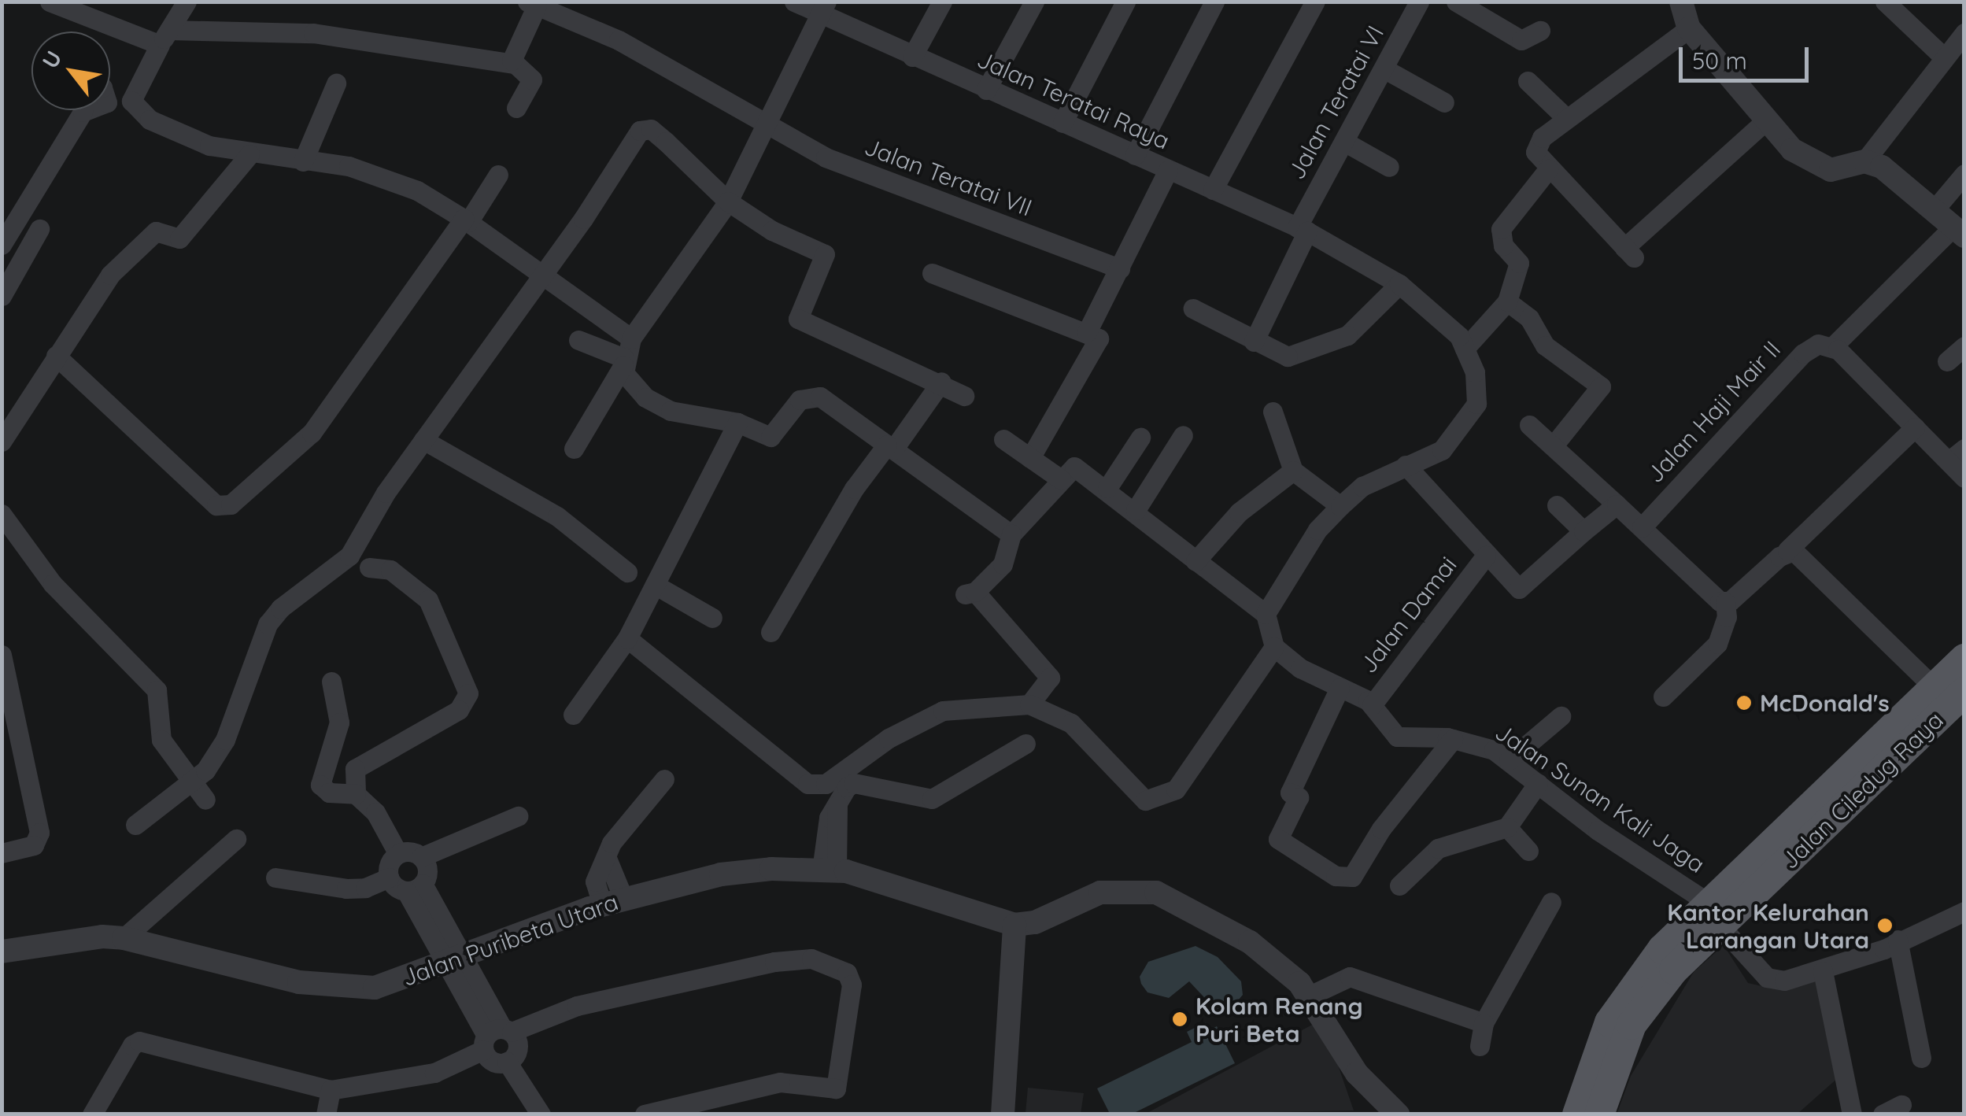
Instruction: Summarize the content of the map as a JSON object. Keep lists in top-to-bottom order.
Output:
{
  "streets": {
    "main road": ["Jalan Ciledug Raya"],
    "street": [
      "Jalan Teratai Raya",
      "Jalan Teratai VI",
      "Jalan Teratai VII",
      "Jalan Haji Mair II",
      "Jalan Damai",
      "Jalan Sunan Kali Jaga",
      "Jalan Puribeta Utara"
    ]
  },
  "crossings": [
    ["Jalan Teratai Raya", "Jalan Teratai VI"],
    ["Jalan Damai", "Jalan Sunan Kali Jaga"],
    ["Jalan Ciledug Raya", "Jalan Sunan Kali Jaga"]
  ],
  "places": ["McDonald's", "Kantor Kelurahan Larangan Utara", "Kolam Renang Puri Beta"],
  "scale_bar": "50 m",
  "north": "top left"
}
